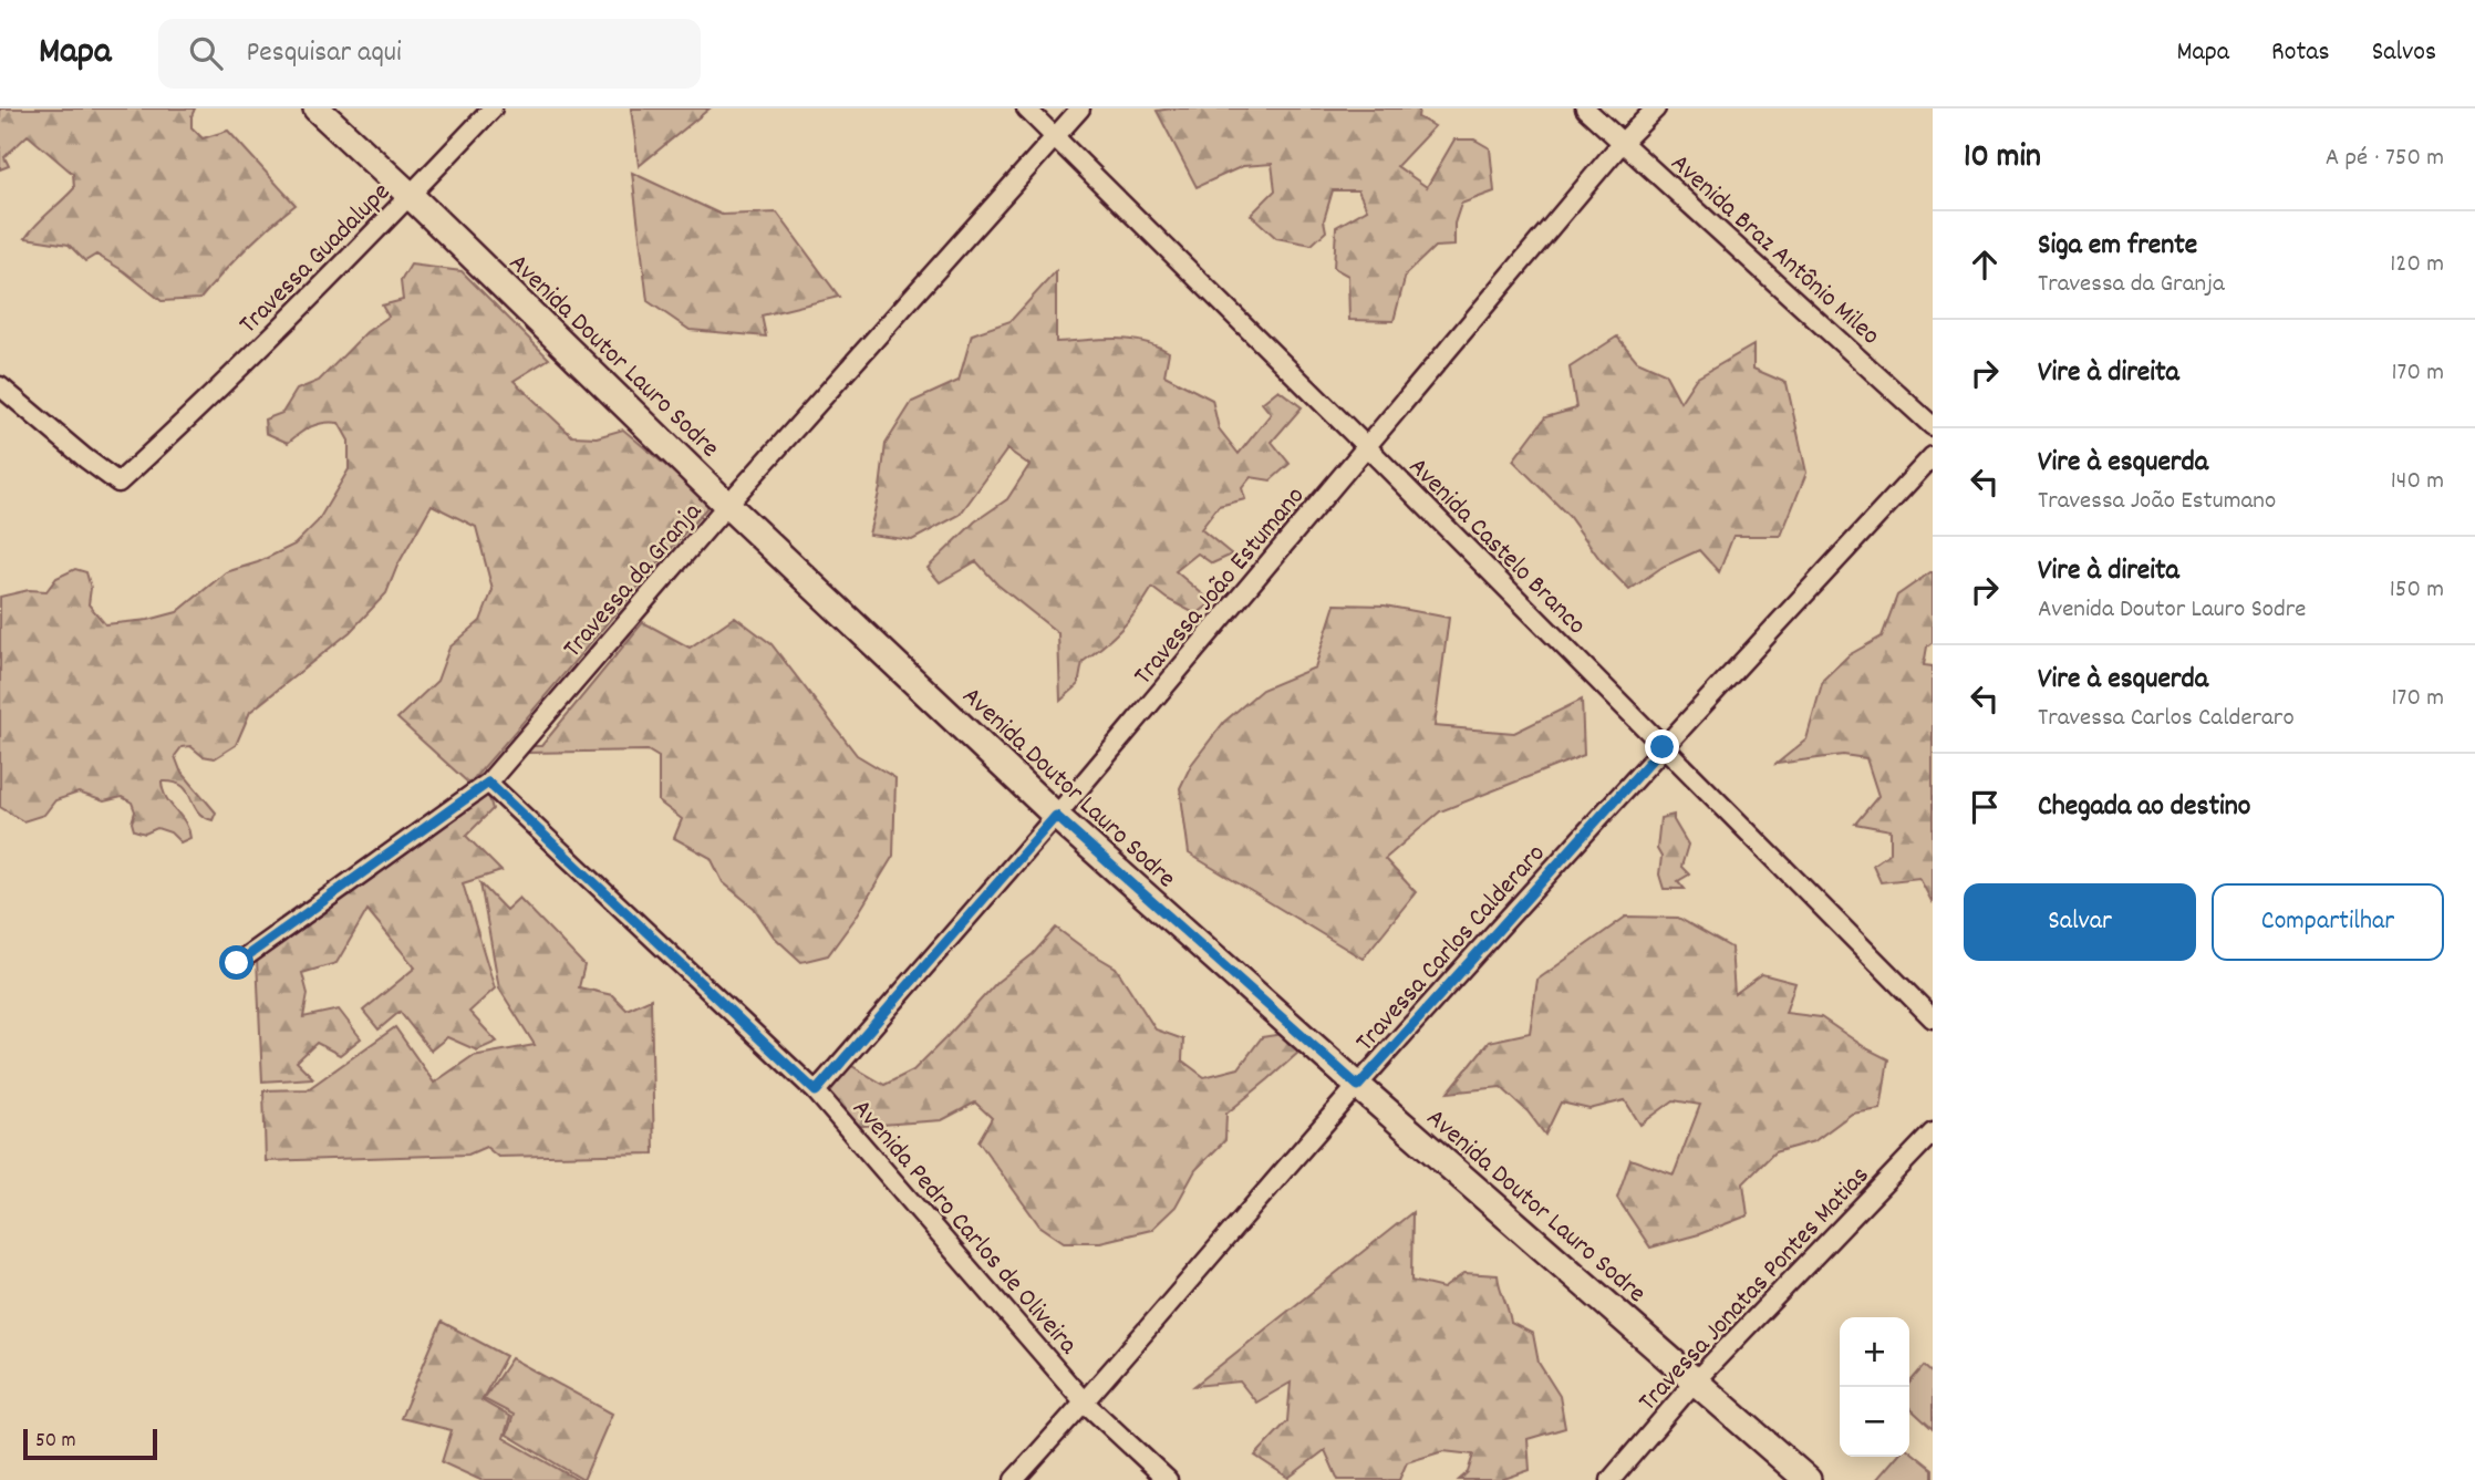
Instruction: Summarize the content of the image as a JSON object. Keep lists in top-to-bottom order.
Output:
{
  "streets": {
    "street": [
      "Avenida Braz Antônio Mileo",
      "Travessa Guadalupe",
      "Avenida Doutor Lauro Sodre",
      "Avenida Castelo Branco",
      "Travessa da Granja",
      "Travessa João Estumano",
      "Travessa Carlos Calderaro",
      "Avenida Pedro Carlos de Oliveira",
      "Travessa Jonatas Pontes Matias"
    ]
  },
  "crossings": [
    ["Avenida Braz Antônio Mileo", "Travessa João Estumano"],
    ["Travessa Guadalupe", "Avenida Doutor Lauro Sodre"],
    ["Avenida Doutor Lauro Sodre", "Travessa da Granja"],
    ["Avenida Doutor Lauro Sodre", "Travessa João Estumano"],
    ["Avenida Doutor Lauro Sodre", "Travessa Carlos Calderaro"],
    ["Avenida Doutor Lauro Sodre", "Travessa Jonatas Pontes Matias"],
    ["Avenida Castelo Branco", "Travessa da Granja"],
    ["Avenida Castelo Branco", "Travessa João Estumano"],
    ["Avenida Castelo Branco", "Travessa Carlos Calderaro"],
    ["Travessa da Granja", "Avenida Pedro Carlos de Oliveira"],
    ["Travessa João Estumano", "Avenida Pedro Carlos de Oliveira"],
    ["Travessa Carlos Calderaro", "Avenida Pedro Carlos de Oliveira"]
  ],
  "scale_bar": "50 m",
  "page": {
    "header": "Mapa",
    "search": "Pesquisar aqui",
    "nav": ["Mapa", "Rotas", "Salvos"],
    "heading": ["10 min", "A pé · 750 m"],
    "list": [
      ["Siga em frente", "Travessa da Granja", "120 m"],
      ["Vire à direita", "170 m"],
      ["Vire à esquerda", "Travessa João Estumano", "140 m"],
      ["Vire à direita", "Avenida Doutor Lauro Sodre", "150 m"],
      ["Vire à esquerda", "Travessa Carlos Calderaro", "170 m"],
      "Chegada ao destino"
    ],
    "buttons": ["Salvar", "Compartilhar"],
    "map_buttons": ["+", "−"],
    "scale": "50 m"
  }
}
